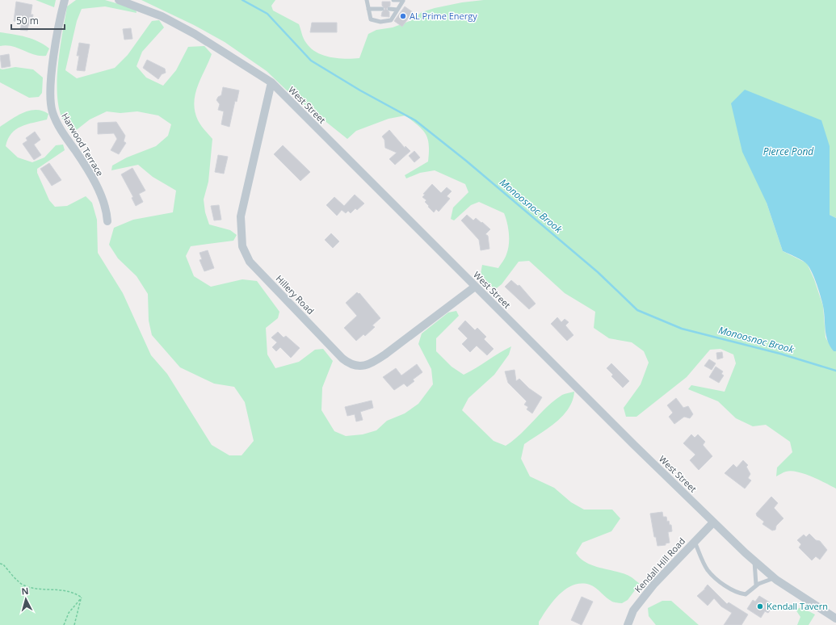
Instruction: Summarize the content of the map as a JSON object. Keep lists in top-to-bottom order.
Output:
{
  "streets": {
    "street": [
      "West Street",
      "Harwood Terrace",
      "Hillery Road",
      "Kendall Hill Road"
    ]
  },
  "crossings": [
    ["West Street", "Hillery Road"],
    ["West Street", "Kendall Hill Road"]
  ],
  "water": ["Pierce Pond", "Monoosnoc Brook"],
  "places": ["AL Prime Energy", "Kendall Tavern"],
  "scale_bar": "50 m",
  "north": "top"
}
